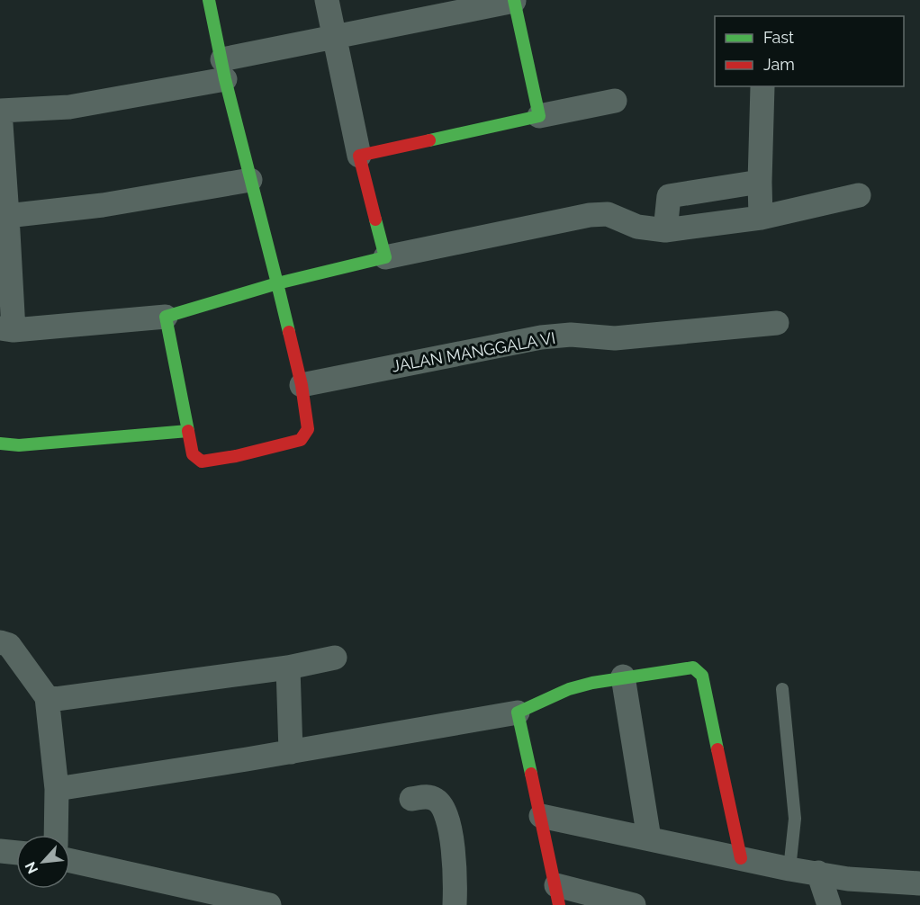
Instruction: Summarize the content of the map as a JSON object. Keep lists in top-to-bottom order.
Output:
{
  "streets": {
    "street": ["JALAN MANGGALA VI"]
  },
  "legend": ["Fast", "Jam"],
  "north": "bottom left"
}
